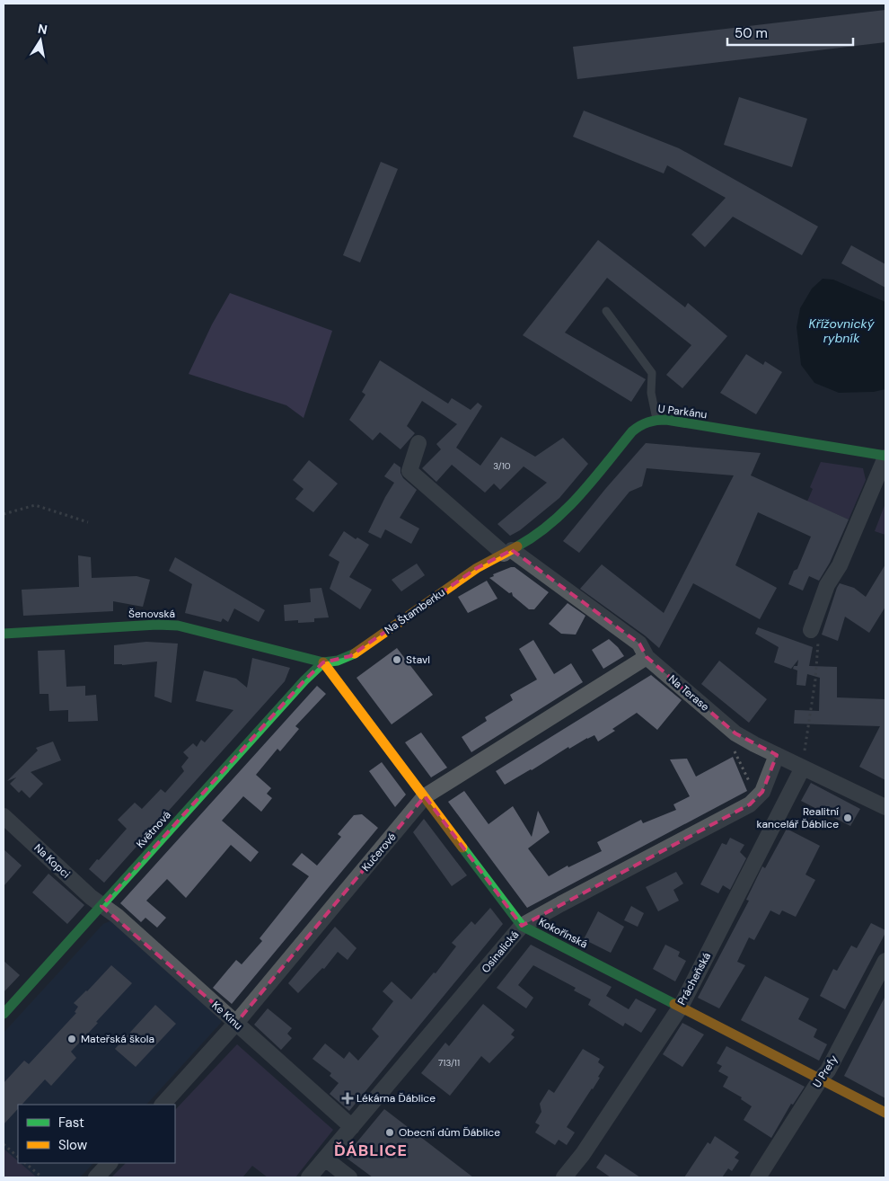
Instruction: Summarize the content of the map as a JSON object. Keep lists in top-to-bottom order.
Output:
{
  "streets": {
    "street": [
      "U Parkánu",
      "Na Štamberku",
      "Šenovská",
      "Na Terase",
      "Květnová",
      "Kučerové",
      "Na Kopci",
      "Kokořínská",
      "Osinalická",
      "Prácheňská",
      "Ke Kinu",
      "U Prefy"
    ]
  },
  "crossings": [
    ["U Parkánu", "Na Štamberku"],
    ["U Parkánu", "Na Terase"],
    ["Na Štamberku", "Šenovská"],
    ["Na Štamberku", "Na Terase"],
    ["Na Štamberku", "Květnová"],
    ["Na Štamberku", "Kokořínská"],
    ["Šenovská", "Květnová"],
    ["Šenovská", "Kokořínská"],
    ["Na Terase", "Kučerové"],
    ["Na Terase", "Osinalická"],
    ["Na Terase", "Prácheňská"],
    ["Květnová", "Na Kopci"],
    ["Květnová", "Kokořínská"],
    ["Květnová", "Ke Kinu"],
    ["Kučerové", "Kokořínská"],
    ["Kučerové", "Ke Kinu"],
    ["Na Kopci", "Ke Kinu"],
    ["Kokořínská", "Osinalická"],
    ["Kokořínská", "Prácheňská"],
    ["Kokořínská", "U Prefy"],
    ["Osinalická", "Ke Kinu"]
  ],
  "districts": ["ĎÁBLICE"],
  "water": ["Křížovnický rybník"],
  "places": {
    "other": [
      "Stavl",
      "Realitní kancelář Ďáblice",
      "Mateřská škola",
      "Obecní dům Ďáblice"
    ],
    "health": ["Lékárna Ďáblice"]
  },
  "house_numbers": ["3/10", "713/11"],
  "legend": ["Fast", "Slow"],
  "scale_bar": "50 m",
  "north": "top"
}
